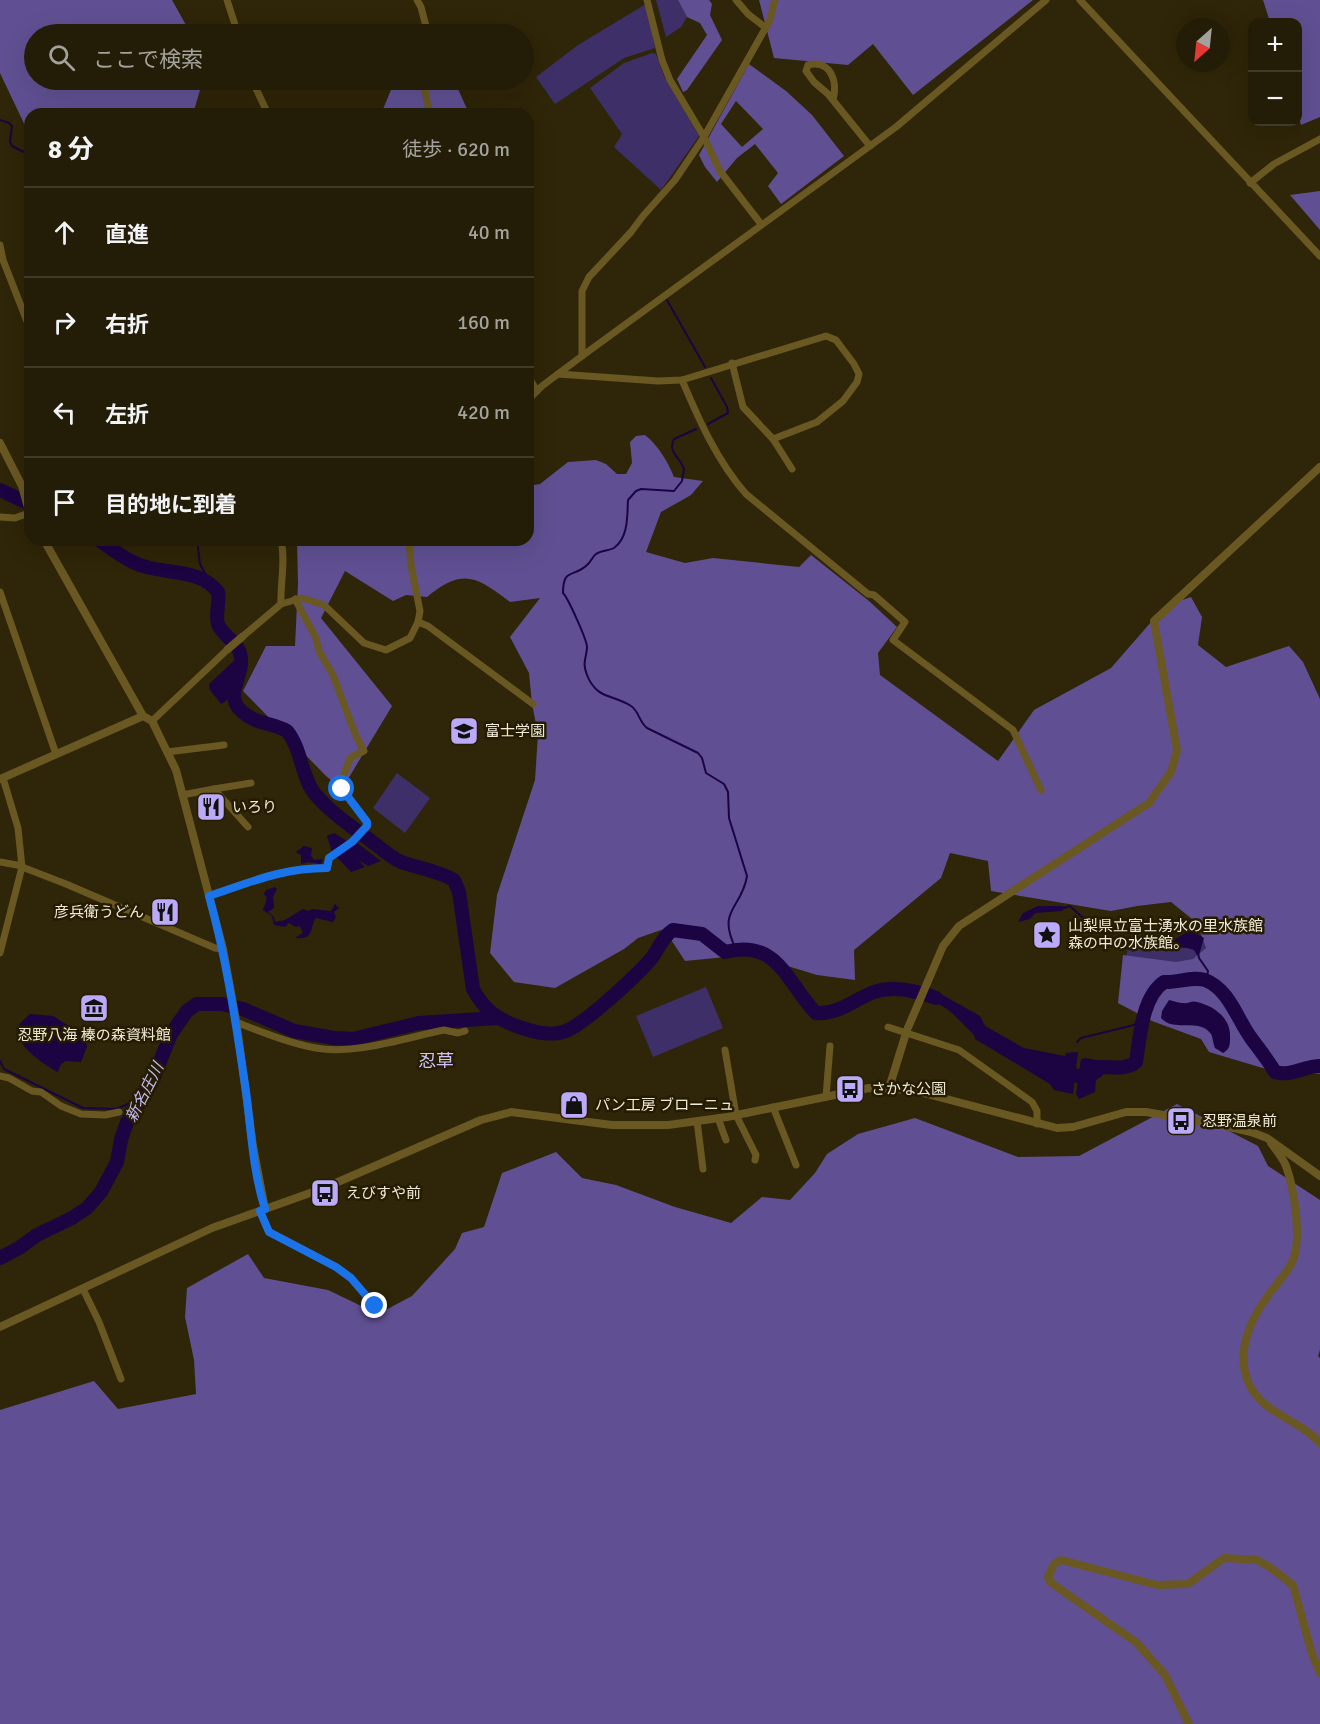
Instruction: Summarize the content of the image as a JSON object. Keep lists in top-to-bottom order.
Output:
{
  "districts": ["忍草"],
  "water": ["新名庄川"],
  "places": {
    "school or university": ["富士学園"],
    "restaurant": ["いろり", "彦兵衛うどん"],
    "place": ["山梨県立富士湧水の里水族館 森の中の水族館。"],
    "museum": ["忍野八海 榛の森資料館"],
    "bus stop": ["さかな公園", "忍野温泉前", "えびすや前"],
    "shop": ["パン工房 ブローニュ"]
  },
  "north": "bottom left",
  "page": {
    "map_buttons": ["+", "−"],
    "search": "ここで検索",
    "heading": ["8 分", "徒歩 · 620 m"],
    "list": [
      ["直進", "40 m"],
      ["右折", "160 m"],
      ["左折", "420 m"],
      "目的地に到着"
    ]
  }
}
